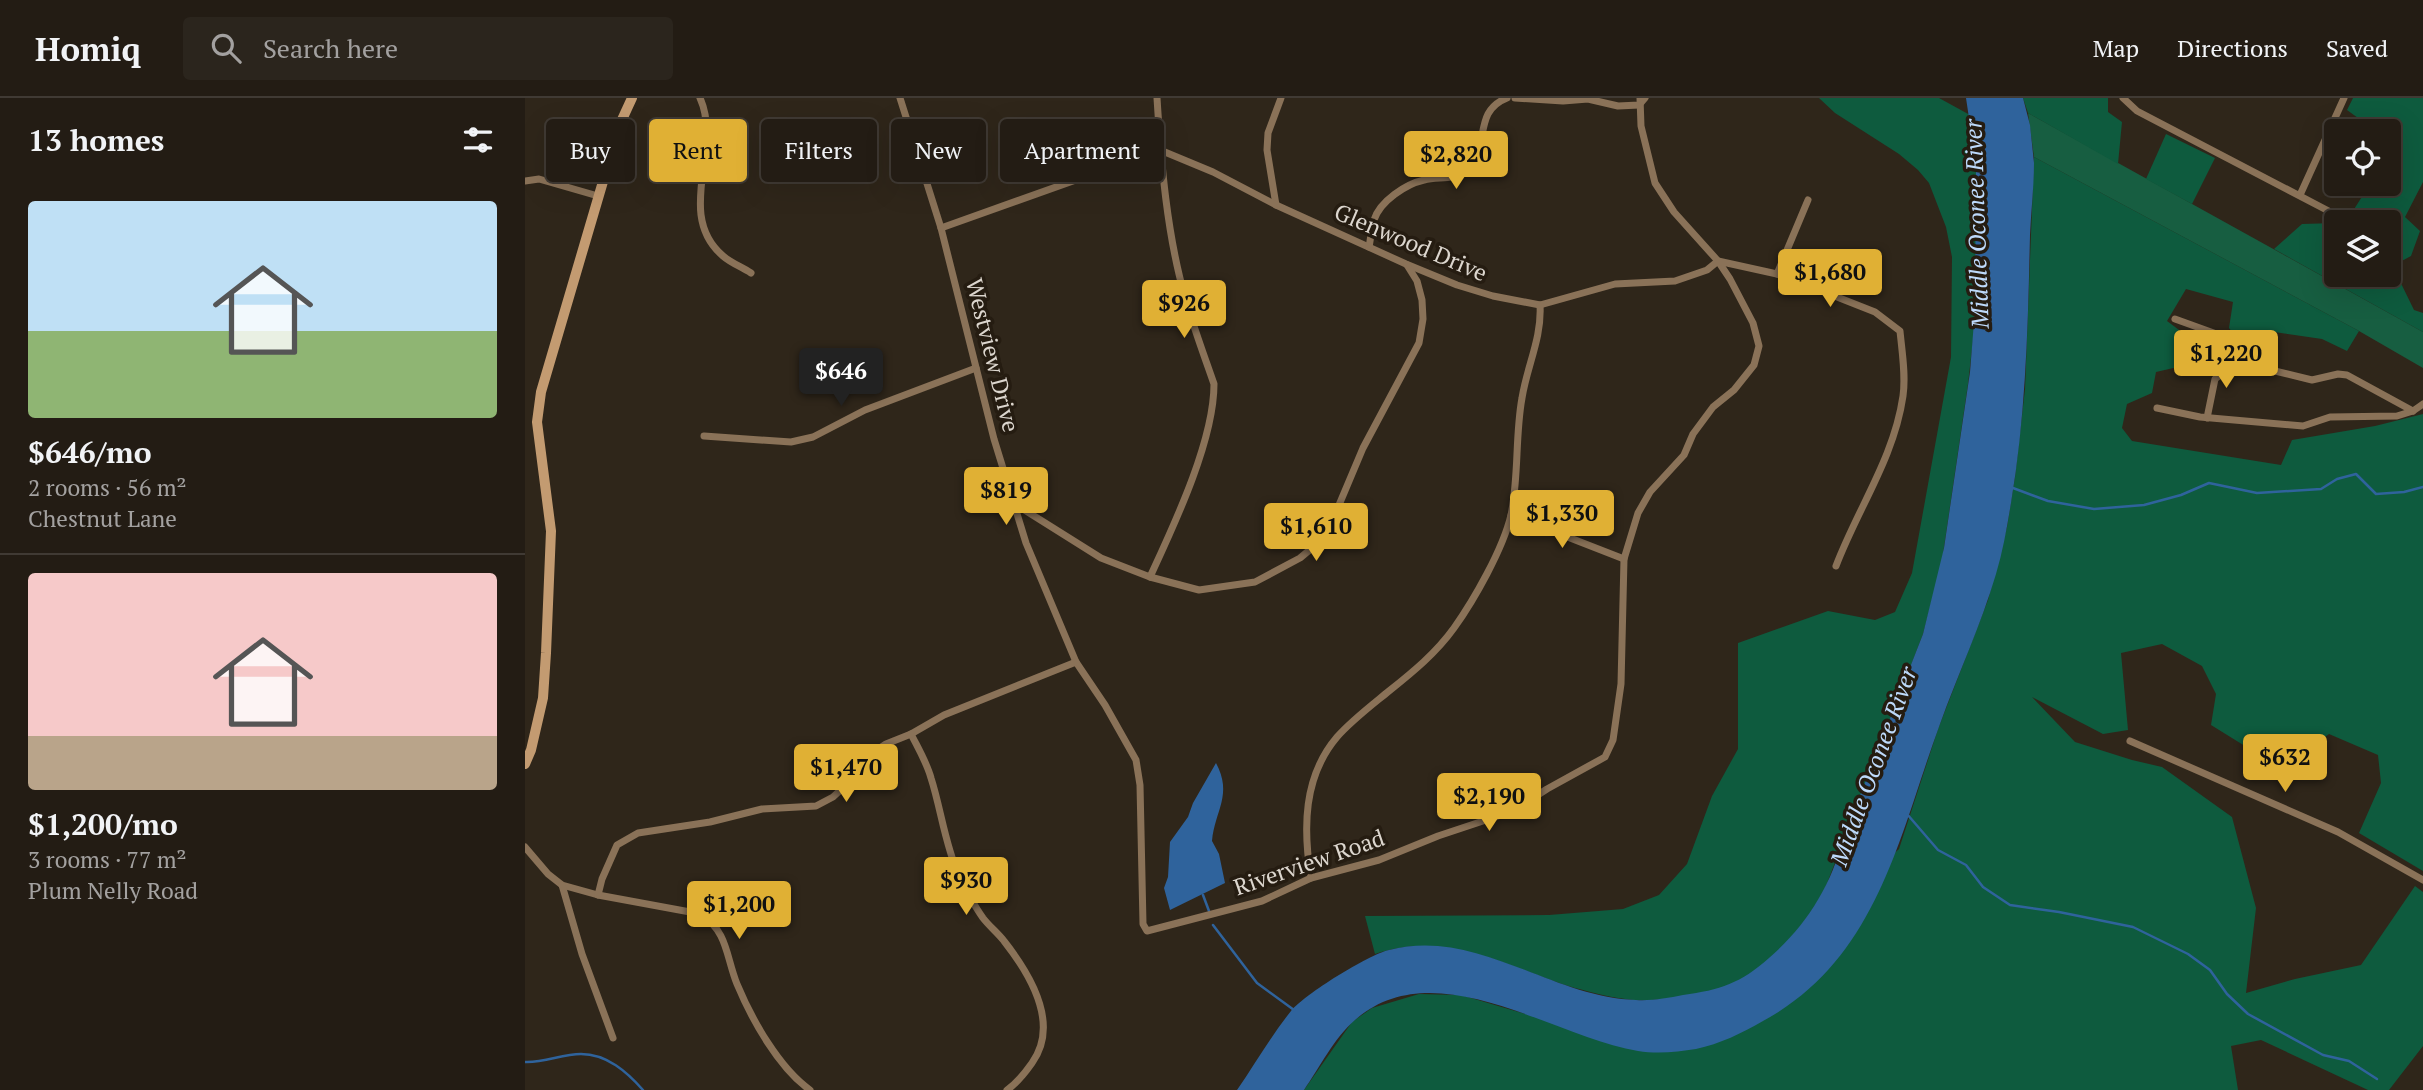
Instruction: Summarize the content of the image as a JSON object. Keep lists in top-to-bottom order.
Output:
{
  "streets": {
    "street": ["Glenwood Drive", "Westview Drive", "Riverview Road"]
  },
  "crossings": [
    ["Westview Drive", "Riverview Road"]
  ],
  "water": ["Middle Oconee River"],
  "page": {
    "header": "Homiq",
    "search": "Search here",
    "nav": ["Map", "Directions", "Saved"],
    "heading": "13 homes",
    "chip": [
      "Buy",
      "Rent",
      "Filters",
      "New",
      "Apartment"
    ],
    "price": [
      "$2,820",
      "$1,680",
      "$926",
      "$1,220",
      "$646",
      "$819",
      "$1,330",
      "$1,610",
      "$632",
      "$1,470",
      "$2,190",
      "$930",
      "$1,200"
    ],
    "list": [
      {
        "name": "$646/mo",
        "note": "2 rooms · 56 m² · Chestnut Lane"
      },
      {
        "name": "$1,200/mo",
        "note": "3 rooms · 77 m² · Plum Nelly Road"
      }
    ]
  }
}
